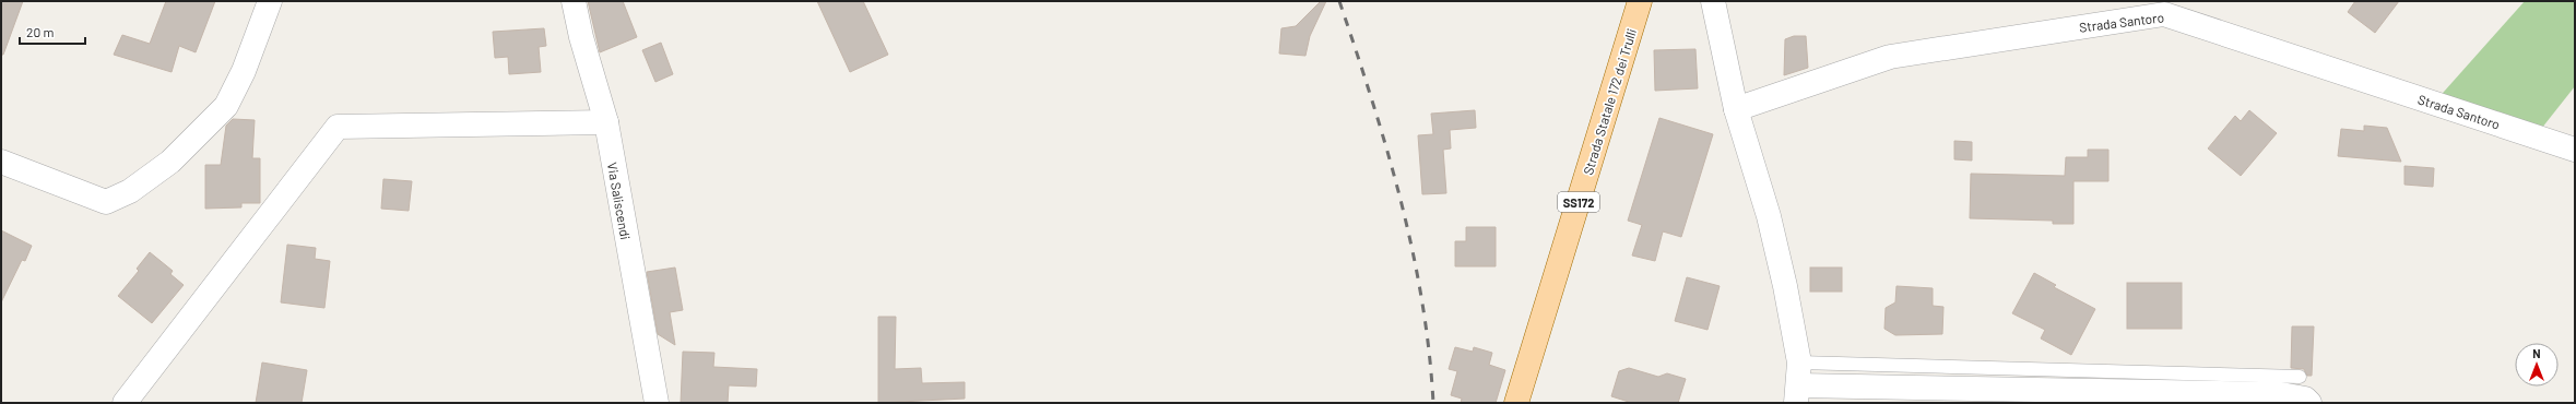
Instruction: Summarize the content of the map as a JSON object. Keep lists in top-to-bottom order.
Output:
{
  "streets": {
    "main road": ["Strada Statale 172 dei Trulli", "SS172"],
    "street": ["Strada Santoro", "Via Saliscendi"]
  },
  "scale_bar": "20 m",
  "north": "top"
}
